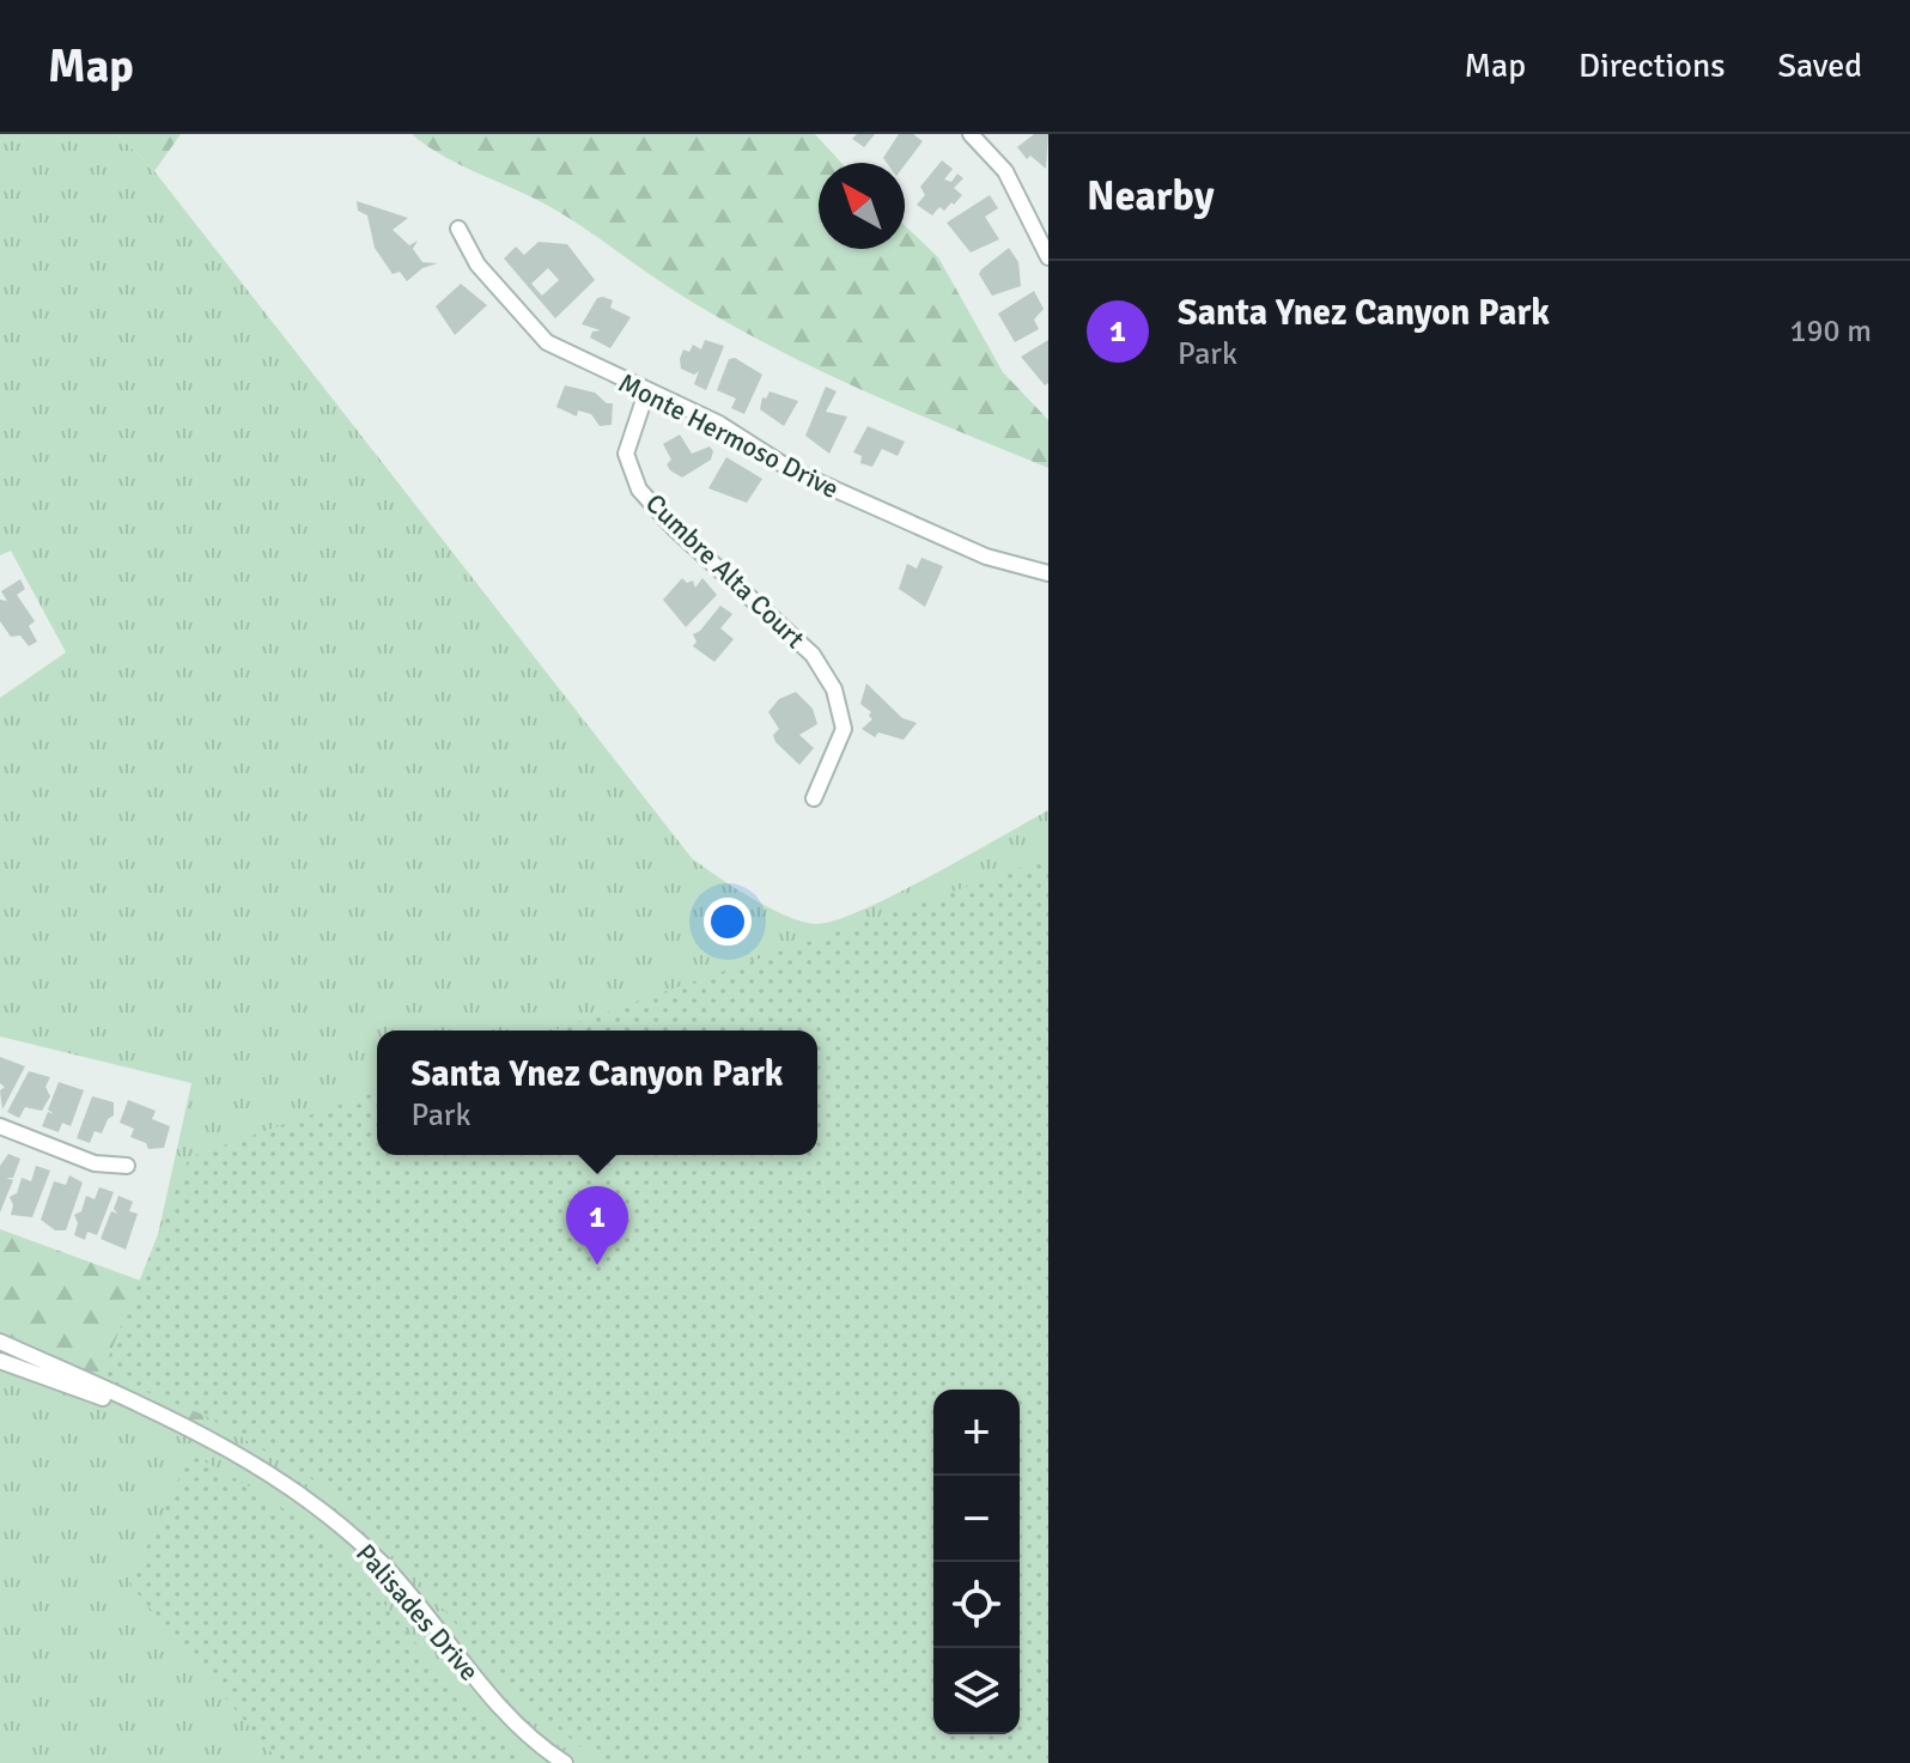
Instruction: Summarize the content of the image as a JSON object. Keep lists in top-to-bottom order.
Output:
{
  "streets": {
    "street": ["Monte Hermoso Drive", "Cumbre Alta Court", "Palisades Drive"]
  },
  "crossings": [
    ["Monte Hermoso Drive", "Cumbre Alta Court"]
  ],
  "north": "top left",
  "page": {
    "header": "Map",
    "nav": ["Map", "Directions", "Saved"],
    "heading": "Nearby",
    "list": [
      {
        "mark": "1",
        "name": "Santa Ynez Canyon Park",
        "note": "Park",
        "value": "190 m"
      }
    ],
    "popup": ["Santa Ynez Canyon Park", "Park"],
    "pins": "1",
    "map_buttons": ["+", "−"]
  }
}
